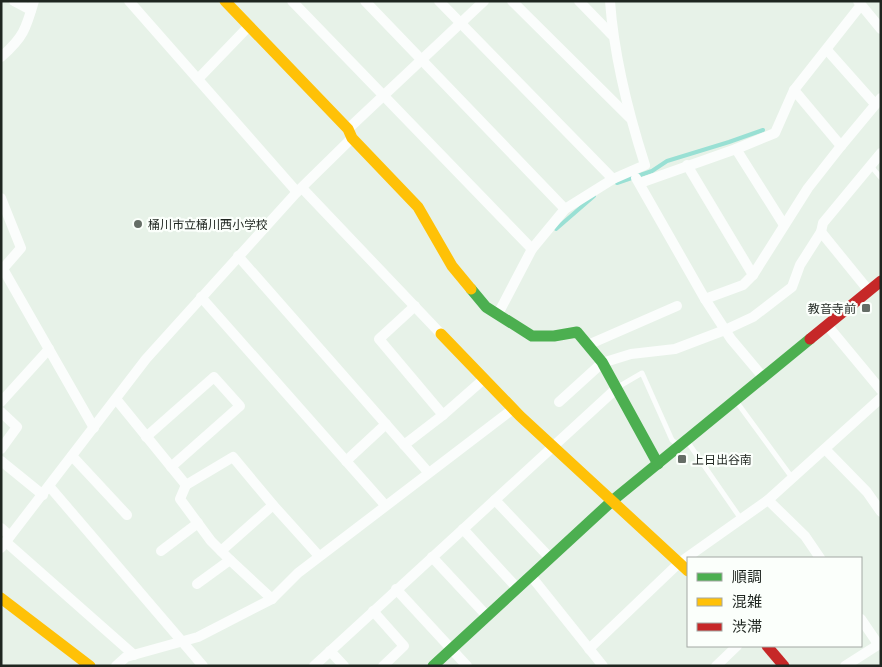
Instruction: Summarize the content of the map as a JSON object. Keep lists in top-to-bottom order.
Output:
{
  "places": {
    "other": ["桶川市立桶川西小学校"],
    "transit": ["教音寺前", "上日出谷南"]
  },
  "legend": ["順調", "混雑", "渋滞"]
}
